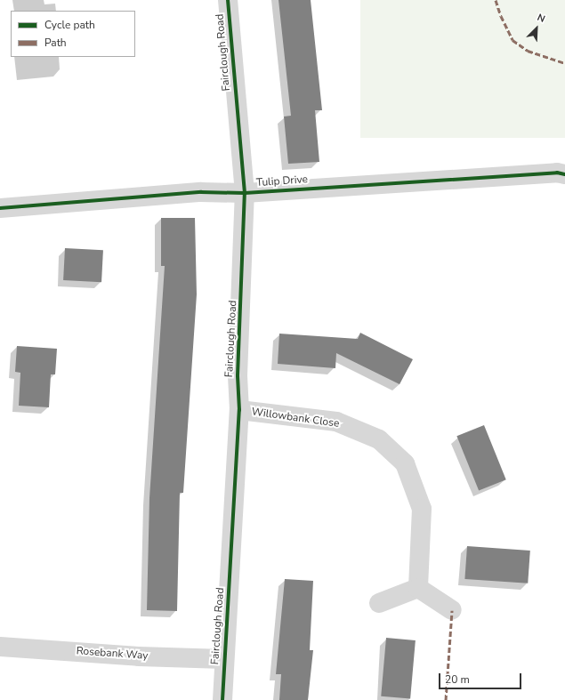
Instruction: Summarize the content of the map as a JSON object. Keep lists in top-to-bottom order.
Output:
{
  "streets": {
    "street": [
      "Fairclough Road",
      "Tulip Drive",
      "Willowbank Close",
      "Rosebank Way"
    ]
  },
  "crossings": [
    ["Fairclough Road", "Tulip Drive"],
    ["Fairclough Road", "Willowbank Close"],
    ["Fairclough Road", "Rosebank Way"]
  ],
  "legend": ["Cycle path", "Path"],
  "scale_bar": "20 m",
  "north": "top right"
}
